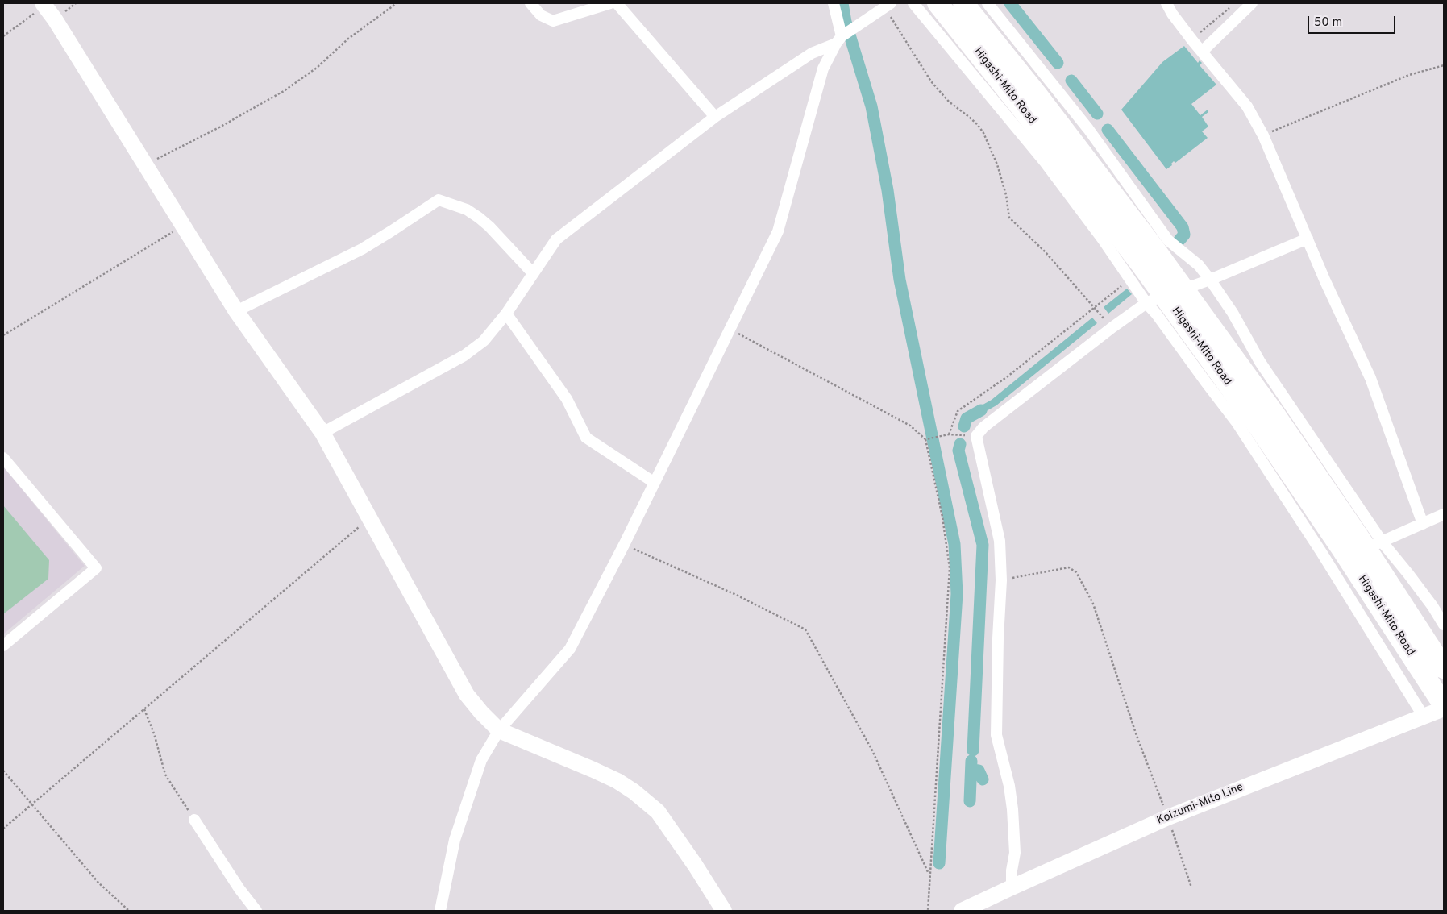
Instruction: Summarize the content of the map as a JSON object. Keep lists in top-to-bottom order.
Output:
{
  "streets": {
    "highway": ["Higashi-Mito Road"],
    "street": ["Koizumi-Mito Line"]
  },
  "crossings": [
    ["Higashi-Mito Road", "Koizumi-Mito Line"]
  ],
  "scale_bar": "50 m"
}
